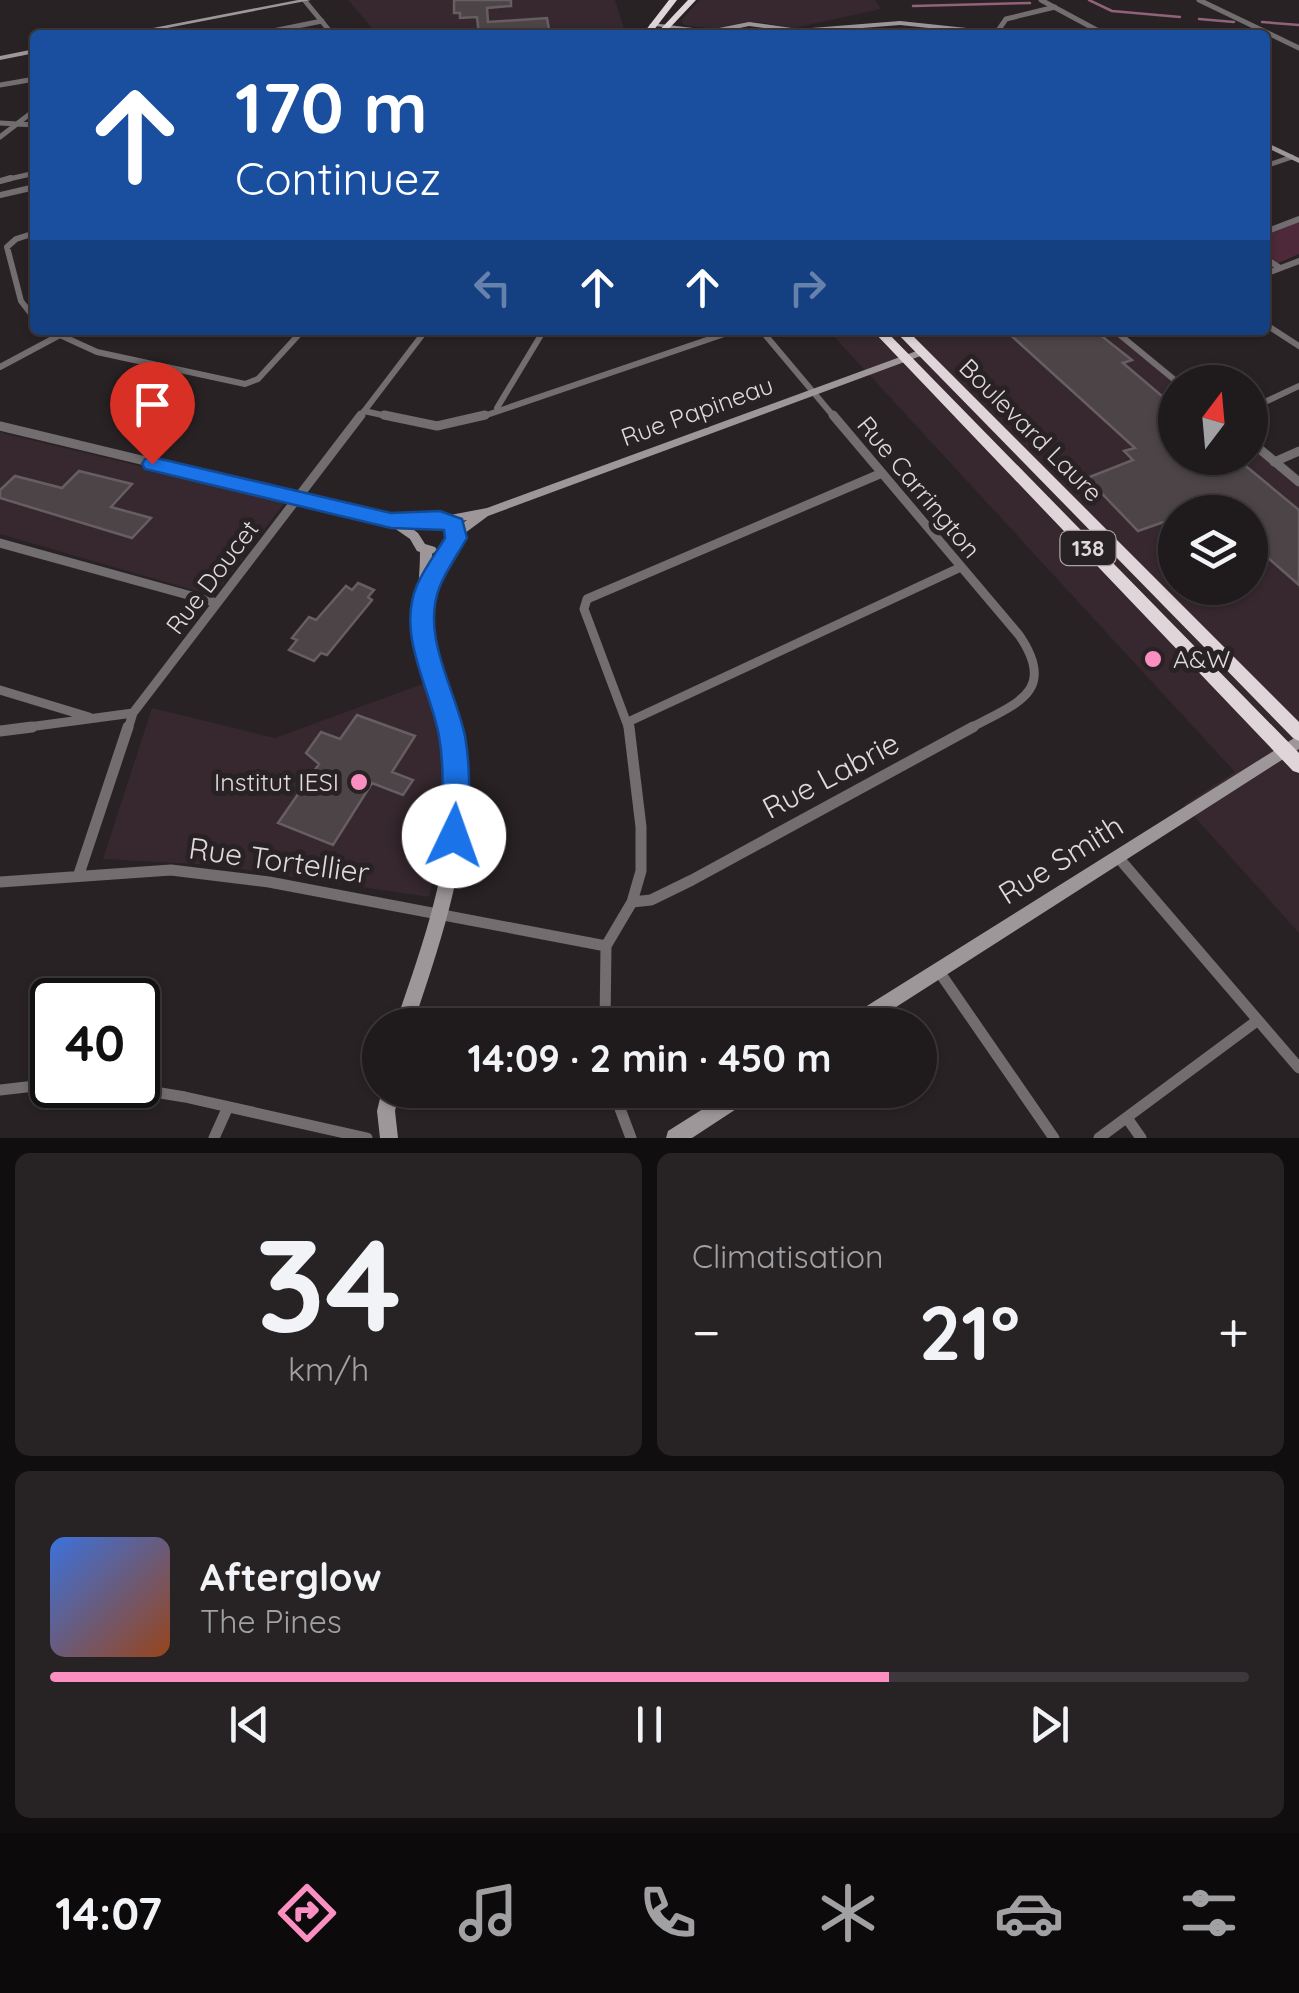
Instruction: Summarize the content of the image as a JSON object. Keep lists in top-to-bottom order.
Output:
{
  "streets": {
    "highway": ["Boulevard Laure", "138"],
    "street": [
      "Rue Papineau",
      "Rue Carrington",
      "Rue Doucet",
      "Rue Labrie",
      "Rue Smith",
      "Rue Tortellier"
    ]
  },
  "crossings": [
    ["Rue Papineau", "Boulevard Laure"],
    ["Rue Papineau", "Rue Carrington"],
    ["Boulevard Laure", "Rue Smith"],
    ["Rue Carrington", "Rue Labrie"],
    ["Rue Doucet", "Rue Tortellier"]
  ],
  "places": ["A&W", "Institut IESI"],
  "north": "top",
  "page": {
    "turn": ["170 m", "Continuez"],
    "limit": "40",
    "trip": "14:09 · 2 min · 450 m",
    "tile": [
      ["34", "km/h"],
      "Climatisation"
    ],
    "heat": ["−", "21°", "+"],
    "song": ["Afterglow", "The Pines"],
    "tabs": "14:07"
  }
}
